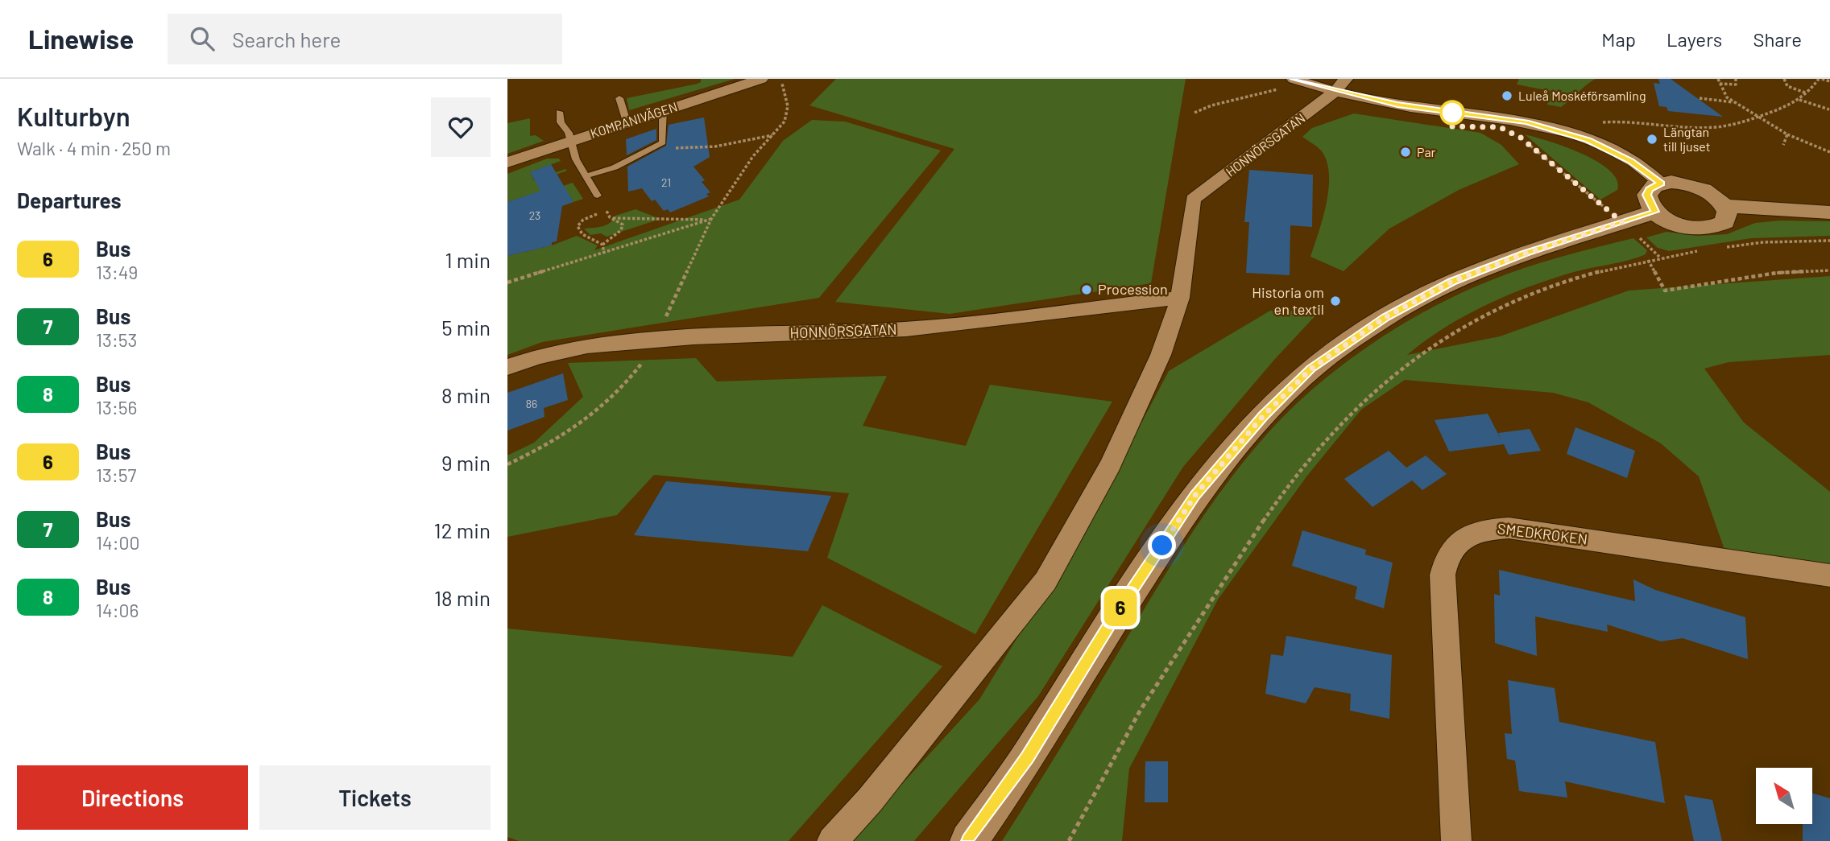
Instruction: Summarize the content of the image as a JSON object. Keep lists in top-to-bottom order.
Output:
{
  "streets": {
    "street": ["KOMPANIVÄGEN", "HONNÖRSGATAN", "SMEDKROKEN"]
  },
  "places": [
    "Luleå Moskéförsamling",
    "Längtan till ljuset",
    "Par",
    "Procession",
    "Historia om en textil"
  ],
  "lines": ["bus line 6"],
  "house_numbers": ["21", "23", "86"],
  "north": "top left",
  "page": {
    "header": "Linewise",
    "search": "Search here",
    "nav": ["Map", "Layers", "Share"],
    "heading": [
      ["Kulturbyn", "Walk · 4 min · 250 m"],
      "Departures"
    ],
    "on_map": "6",
    "list": [
      {
        "mark": "6",
        "name": "Bus",
        "note": "13:49",
        "value": "1 min"
      },
      {
        "mark": "7",
        "name": "Bus",
        "note": "13:53",
        "value": "5 min"
      },
      {
        "mark": "8",
        "name": "Bus",
        "note": "13:56",
        "value": "8 min"
      },
      {
        "mark": "6",
        "name": "Bus",
        "note": "13:57",
        "value": "9 min"
      },
      {
        "mark": "7",
        "name": "Bus",
        "note": "14:00",
        "value": "12 min"
      },
      {
        "mark": "8",
        "name": "Bus",
        "note": "14:06",
        "value": "18 min"
      }
    ],
    "buttons": ["Directions", "Tickets"]
  }
}
